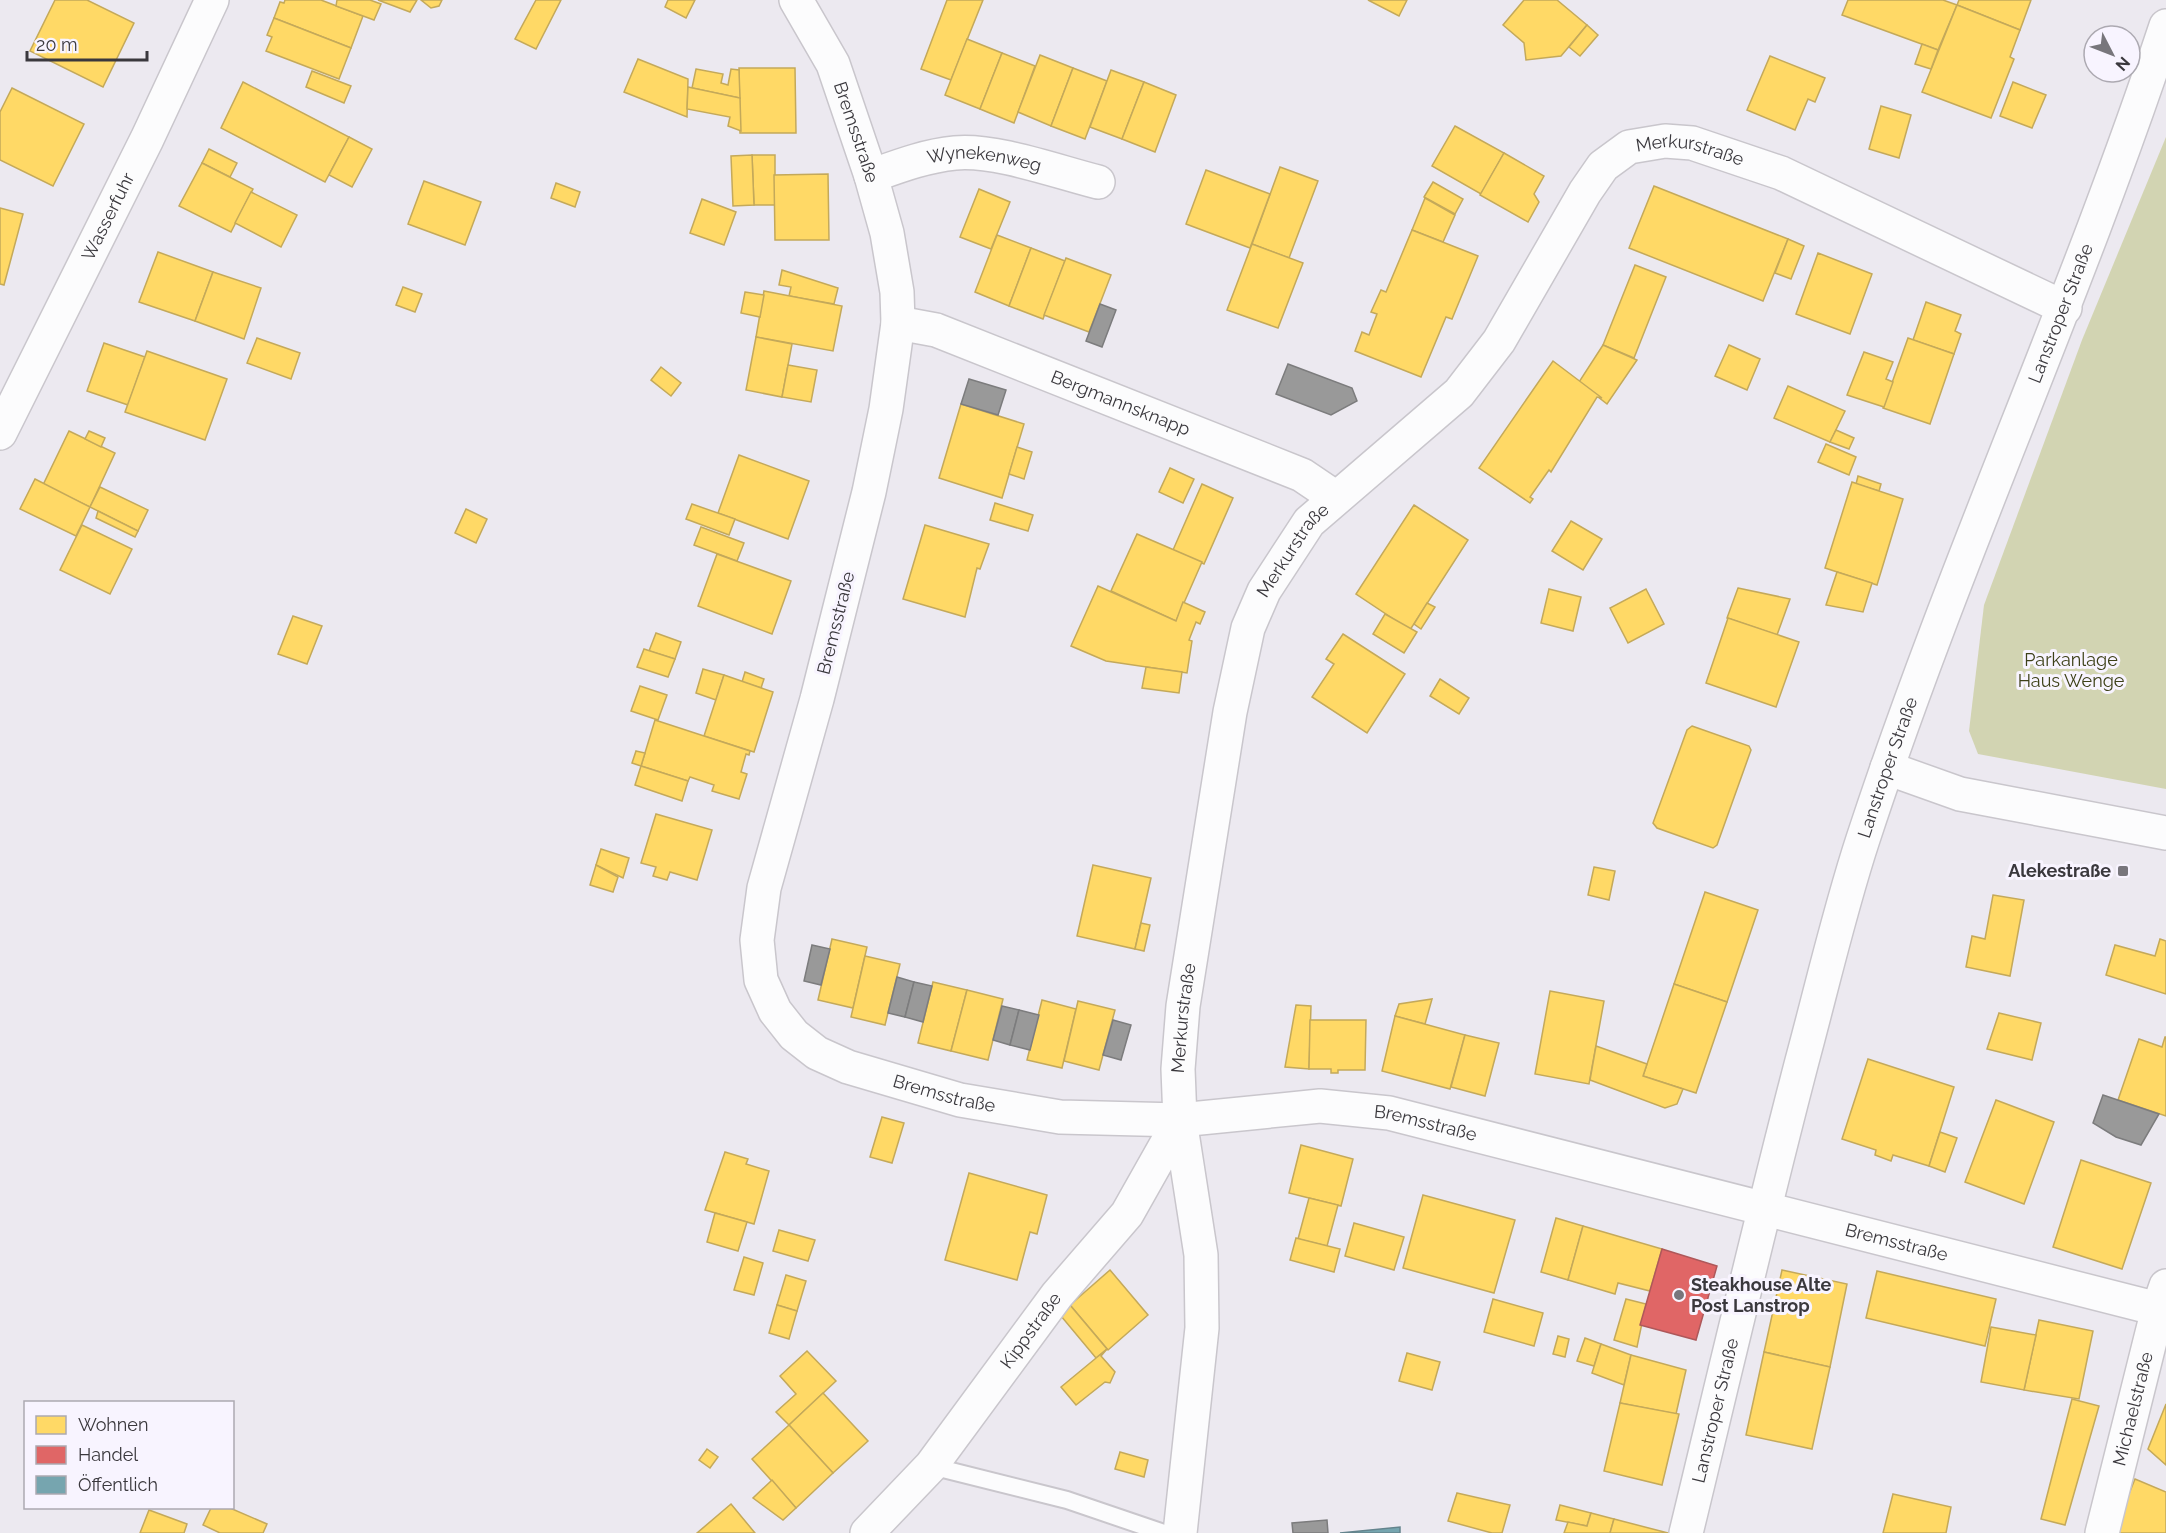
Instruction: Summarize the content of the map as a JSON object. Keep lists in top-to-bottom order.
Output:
{
  "streets": {
    "street": [
      "Bremsstraße",
      "Merkurstraße",
      "Wynekenweg",
      "Wasserfuhr",
      "Lanstroper Straße",
      "Bergmannsknapp",
      "Kippstraße",
      "Michaelstraße"
    ]
  },
  "crossings": [
    ["Bremsstraße", "Merkurstraße"],
    ["Bremsstraße", "Wynekenweg"],
    ["Bremsstraße", "Lanstroper Straße"],
    ["Bremsstraße", "Bergmannsknapp"],
    ["Bremsstraße", "Kippstraße"],
    ["Bremsstraße", "Michaelstraße"],
    ["Merkurstraße", "Lanstroper Straße"],
    ["Merkurstraße", "Bergmannsknapp"],
    ["Merkurstraße", "Kippstraße"]
  ],
  "parks": ["Parkanlage Haus Wenge"],
  "places": {
    "transit": ["Alekestraße"],
    "other": ["Steakhouse Alte Post Lanstrop"]
  },
  "legend": ["Wohnen", "Handel", "Öffentlich"],
  "scale_bar": "20 m",
  "north": "bottom right"
}
